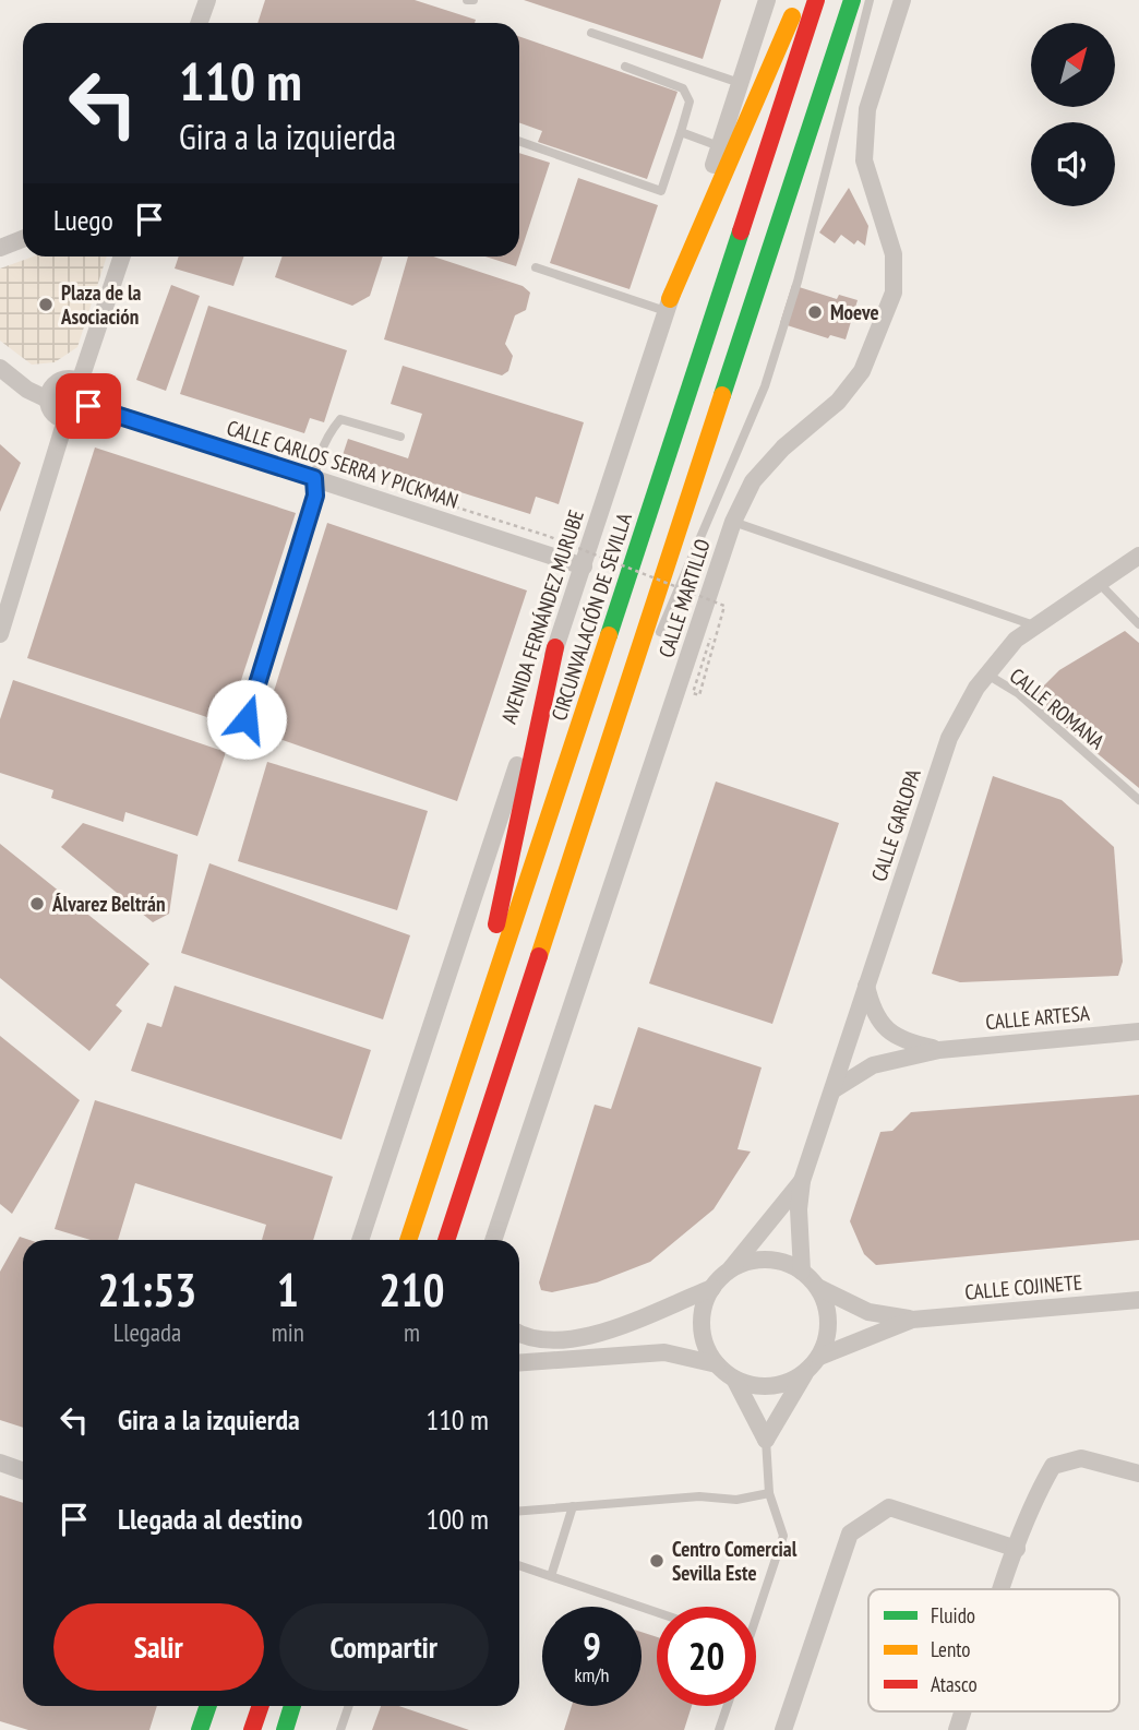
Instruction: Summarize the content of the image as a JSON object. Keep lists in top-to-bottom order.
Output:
{
  "streets": {
    "highway": ["CIRCUNVALACIÓN DE SEVILLA"],
    "street": [
      "CALLE CARLOS SERRA Y PICKMAN",
      "CALLE MARTILLO",
      "AVENIDA FERNÁNDEZ MURUBE",
      "CALLE GARLOPA",
      "CALLE ARTESA",
      "CALLE COJINETE"
    ],
    "lane": ["CALLE ROMANA"]
  },
  "crossings": [
    ["CALLE CARLOS SERRA Y PICKMAN", "AVENIDA FERNÁNDEZ MURUBE"],
    ["CALLE ROMANA", "CALLE GARLOPA"],
    ["CALLE GARLOPA", "CALLE ARTESA"],
    ["CALLE GARLOPA", "CALLE COJINETE"]
  ],
  "places": [
    "Plaza de la Asociación",
    "Moeve",
    "Álvarez Beltrán",
    "Centro Comercial Sevilla Este"
  ],
  "legend": ["Fluido", "Lento", "Atasco"],
  "north": "top right",
  "page": {
    "turn": ["110 m", "Gira a la izquierda"],
    "then": "Luego",
    "eta": [
      "21:53",
      "Llegada",
      "1",
      "min",
      "210",
      "m"
    ],
    "list": [
      {
        "name": "Gira a la izquierda",
        "value": "110 m"
      },
      {
        "name": "Llegada al destino",
        "value": "100 m"
      }
    ],
    "buttons": ["Salir", "Compartir"],
    "speed": "9 km/h",
    "limit": "20"
  }
}
